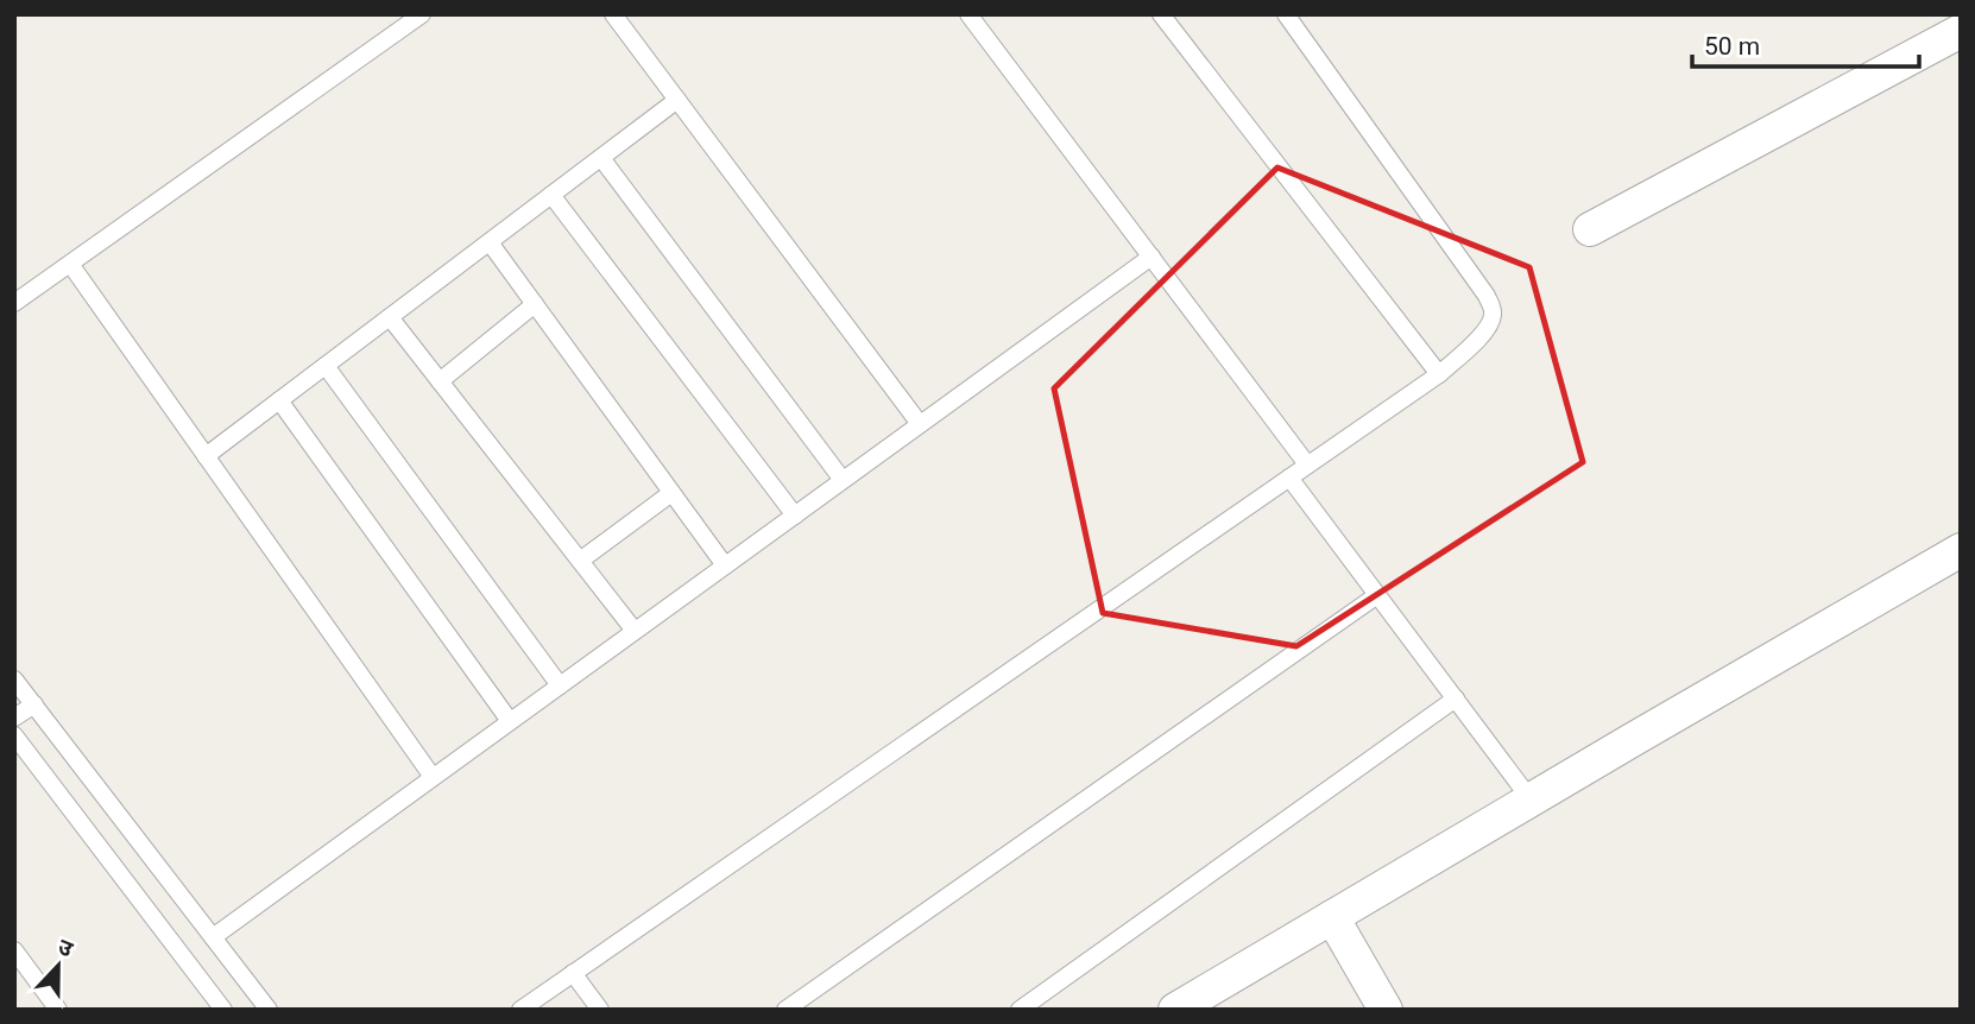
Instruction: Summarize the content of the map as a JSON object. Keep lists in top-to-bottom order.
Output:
{
  "scale_bar": "50 m",
  "north": "top"
}
